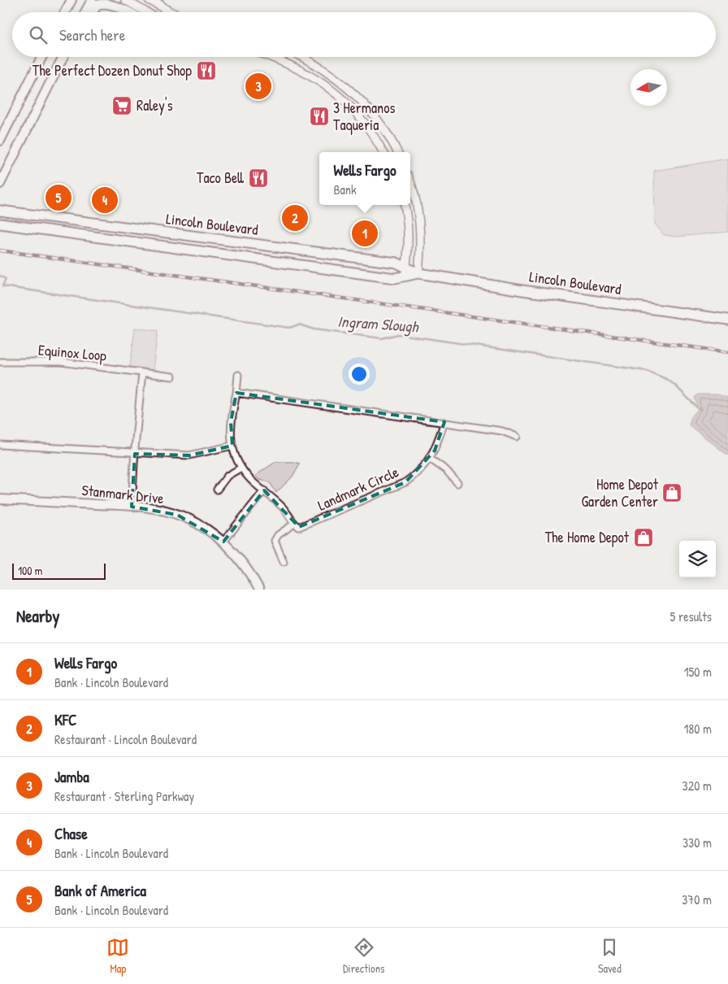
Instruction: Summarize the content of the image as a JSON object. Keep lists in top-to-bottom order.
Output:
{
  "streets": {
    "main road": ["Lincoln Boulevard", "Stanmark Drive"],
    "street": ["Equinox Loop", "Landmark Circle"]
  },
  "water": ["Ingram Slough"],
  "places": {
    "restaurant": ["The Perfect Dozen Donut Shop", "3 Hermanos Taqueria", "Taco Bell"],
    "supermarket": ["Raley's"],
    "shop": ["Home Depot Garden Center", "The Home Depot"]
  },
  "scale_bar": "100 m",
  "north": "left",
  "page": {
    "search": "Search here",
    "pins": [
      "3",
      "5",
      "4",
      "2",
      "1"
    ],
    "popup": ["Wells Fargo", "Bank"],
    "scale": "100 m",
    "heading": ["Nearby", "5 results"],
    "list": [
      {
        "mark": "1",
        "name": "Wells Fargo",
        "note": "Bank · Lincoln Boulevard",
        "value": "150 m"
      },
      {
        "mark": "2",
        "name": "KFC",
        "note": "Restaurant · Lincoln Boulevard",
        "value": "180 m"
      },
      {
        "mark": "3",
        "name": "Jamba",
        "note": "Restaurant · Sterling Parkway",
        "value": "320 m"
      },
      {
        "mark": "4",
        "name": "Chase",
        "note": "Bank · Lincoln Boulevard",
        "value": "330 m"
      },
      {
        "mark": "5",
        "name": "Bank of America",
        "note": "Bank · Lincoln Boulevard",
        "value": "370 m"
      }
    ],
    "nav": ["Map", "Directions", "Saved"]
  }
}
